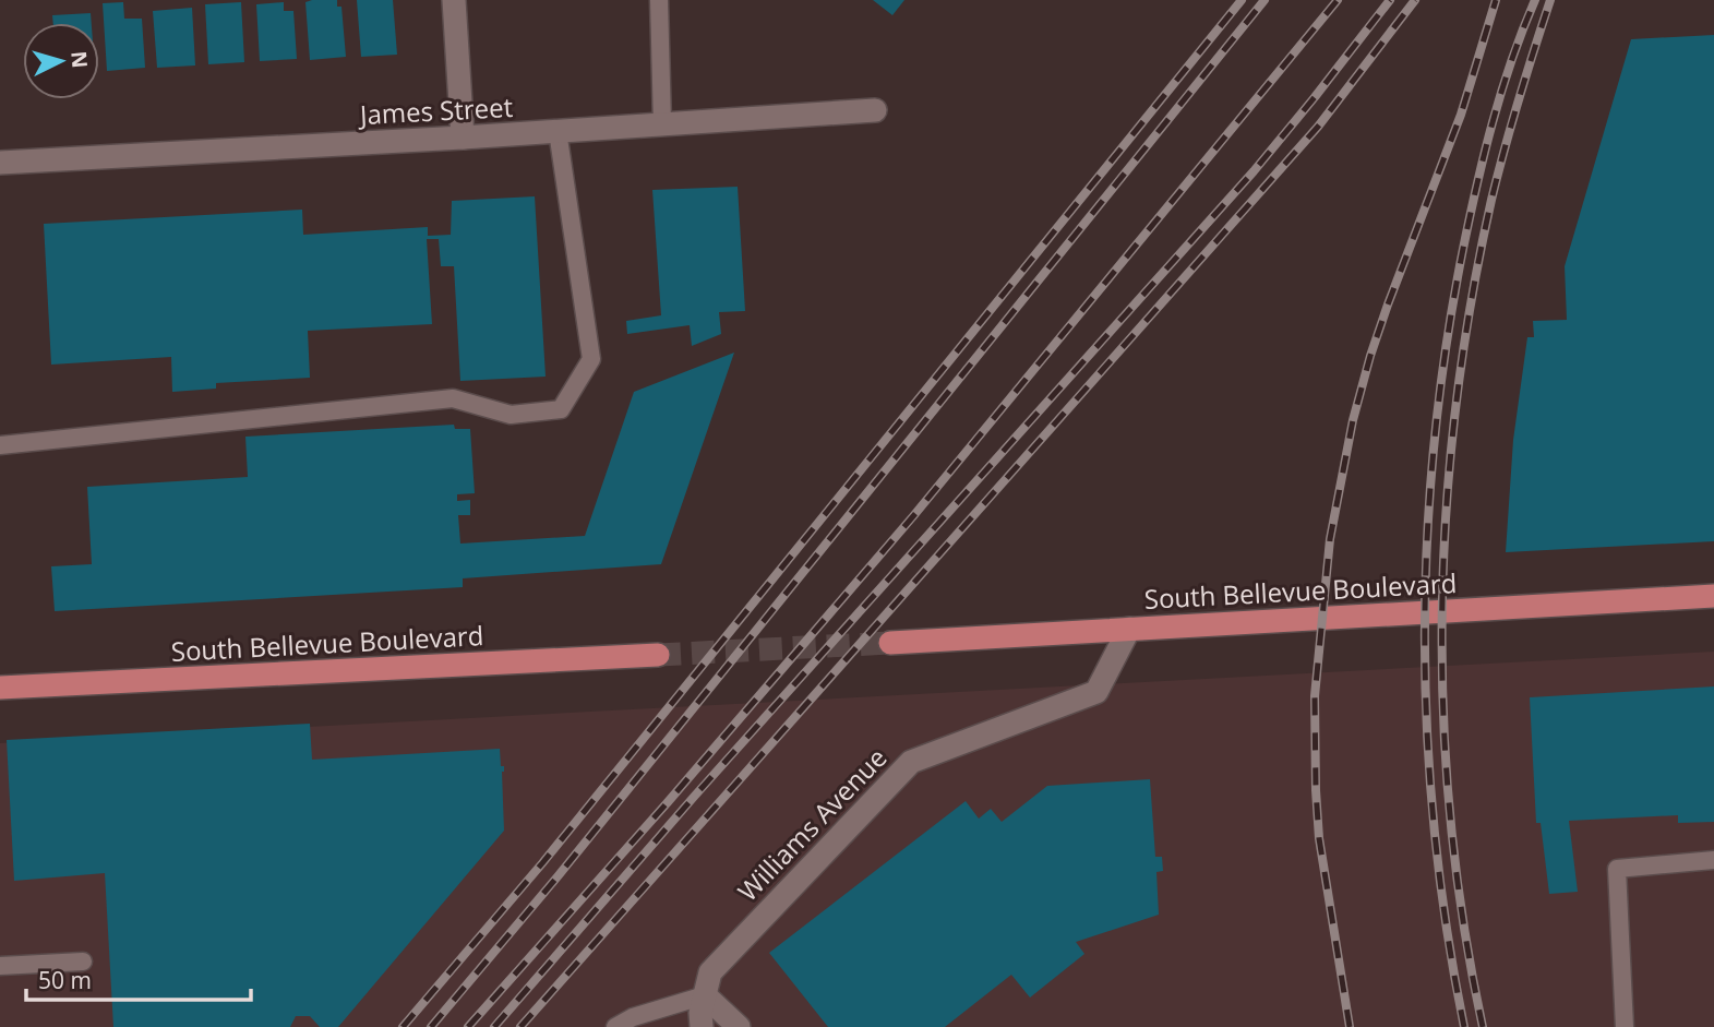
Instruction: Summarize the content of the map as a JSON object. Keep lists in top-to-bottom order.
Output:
{
  "streets": {
    "main road": ["South Bellevue Boulevard"],
    "street": ["James Street", "Williams Avenue"]
  },
  "crossings": [
    ["South Bellevue Boulevard", "Williams Avenue"]
  ],
  "scale_bar": "50 m",
  "north": "right"
}
